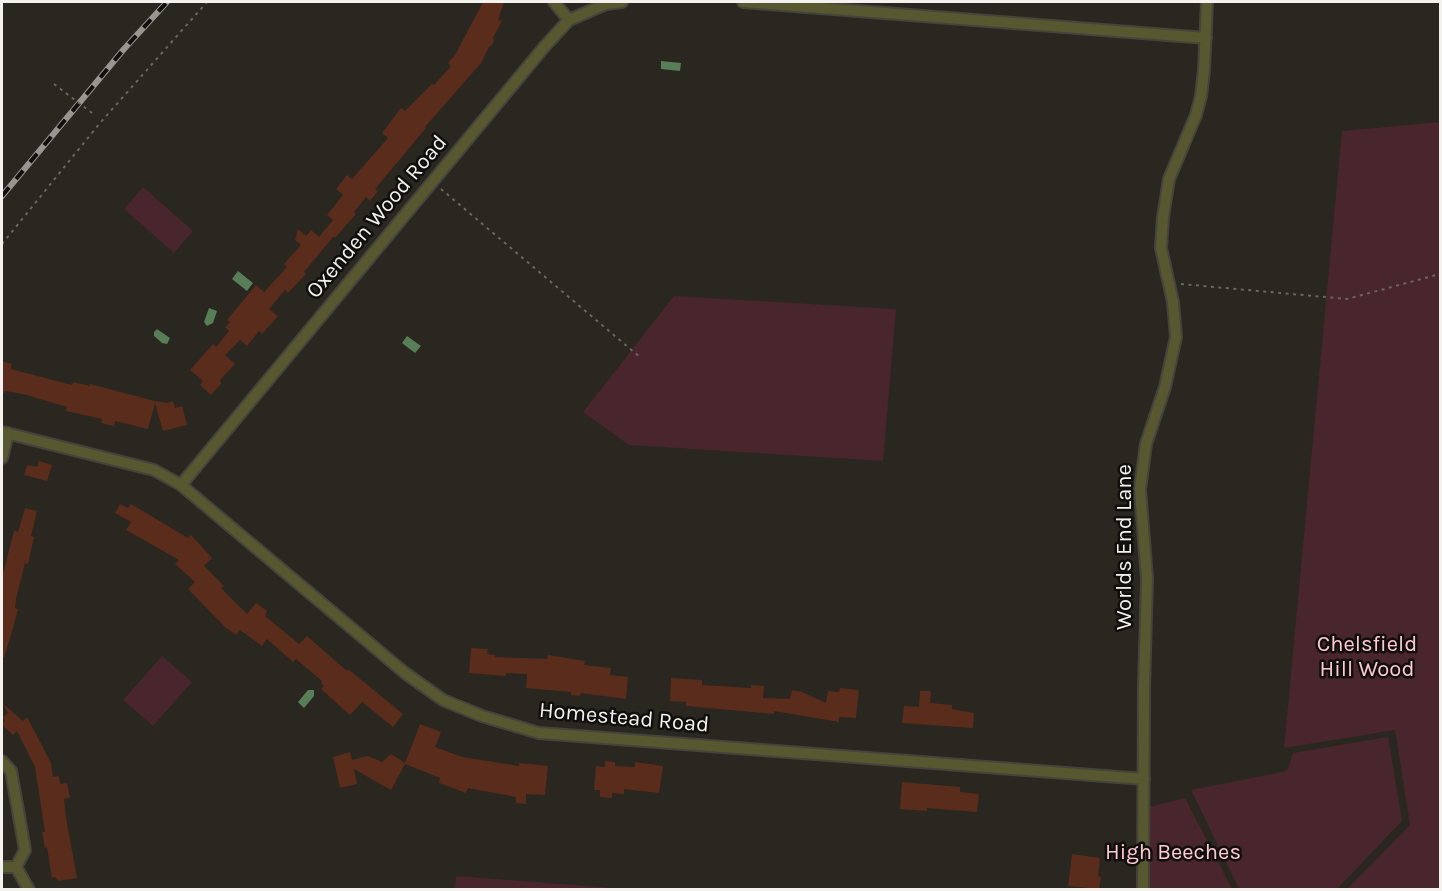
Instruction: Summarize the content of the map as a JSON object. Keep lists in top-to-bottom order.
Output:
{
  "streets": {
    "street": ["Oxenden Wood Road", "Worlds End Lane", "Homestead Road"]
  },
  "crossings": [
    ["Oxenden Wood Road", "Homestead Road"],
    ["Worlds End Lane", "Homestead Road"]
  ],
  "parks": ["Chelsfield Hill Wood", "High Beeches"]
}
